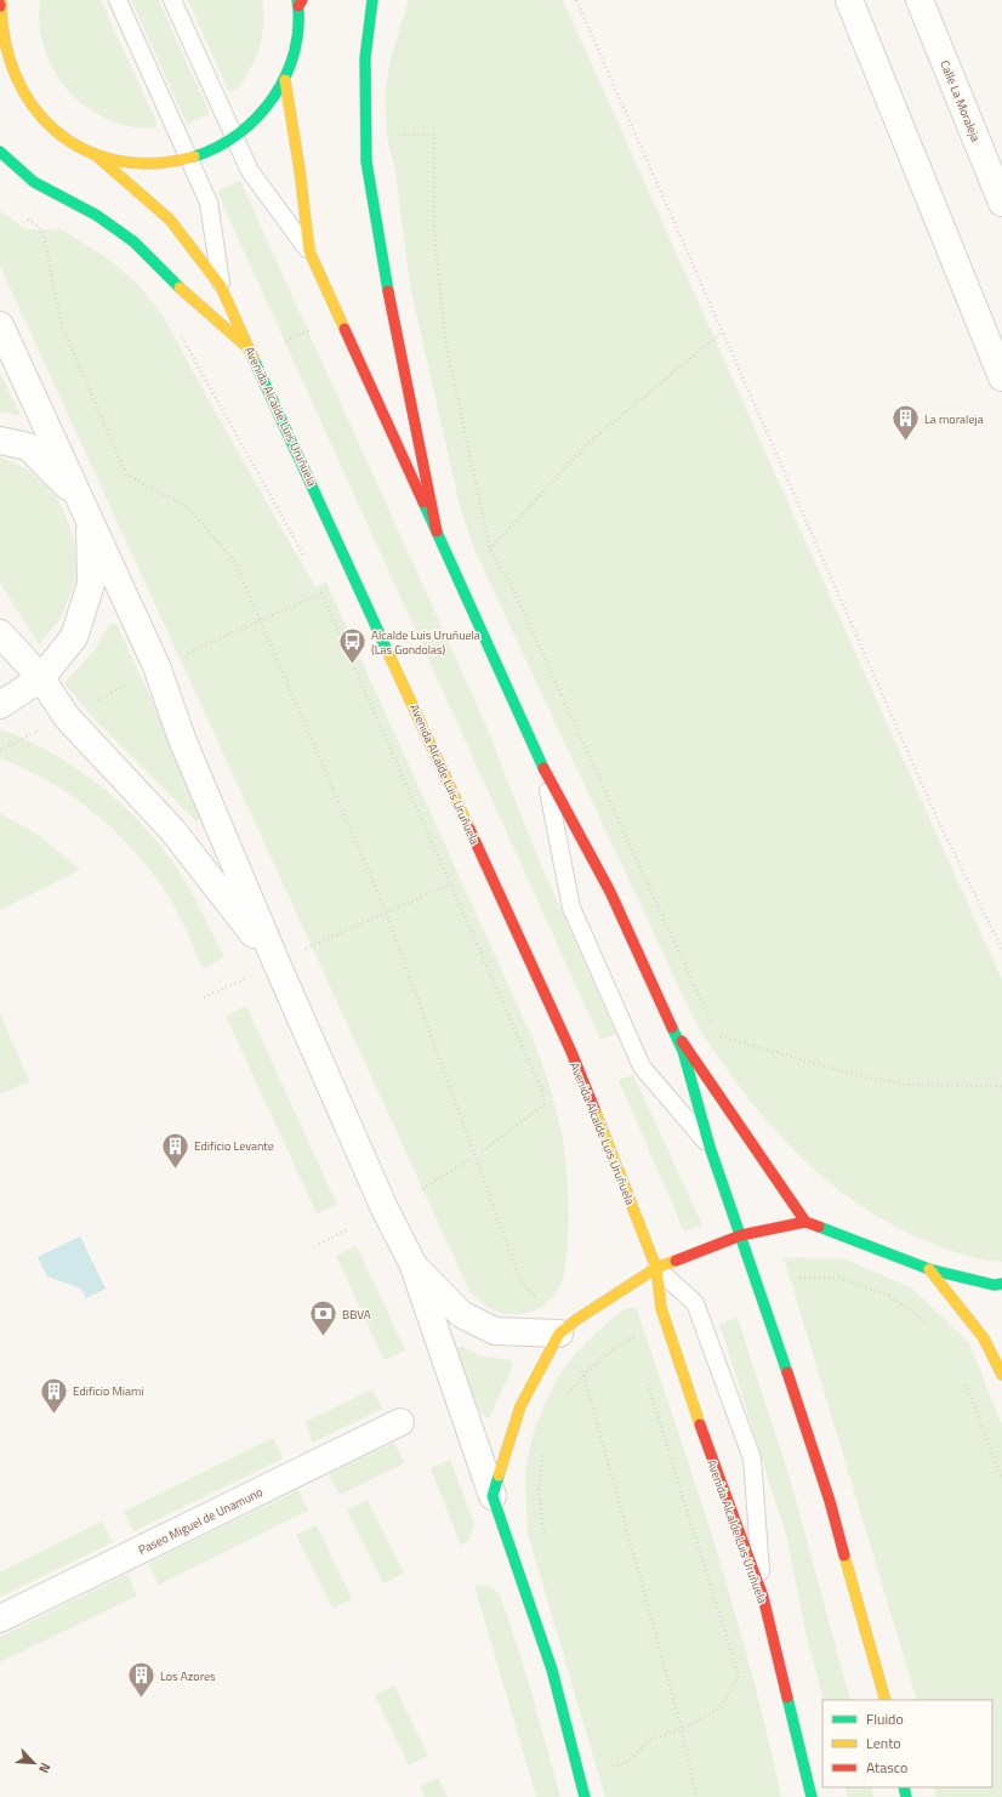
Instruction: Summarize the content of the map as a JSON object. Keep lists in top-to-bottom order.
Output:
{
  "streets": {
    "main road": ["Avenida Alcalde Luis Uruñuela"],
    "street": ["Calle La Moraleja", "Paseo Miguel de Unamuno"]
  },
  "places": {
    "building": [
      "La moraleja",
      "Edificio Levante",
      "Edificio Miami",
      "Los Azores"
    ],
    "bus stop": ["Alcalde Luis Uruñuela (Las Gondolas)"],
    "bank": ["BBVA"]
  },
  "legend": ["Fluido", "Lento", "Atasco"],
  "north": "bottom right"
}
